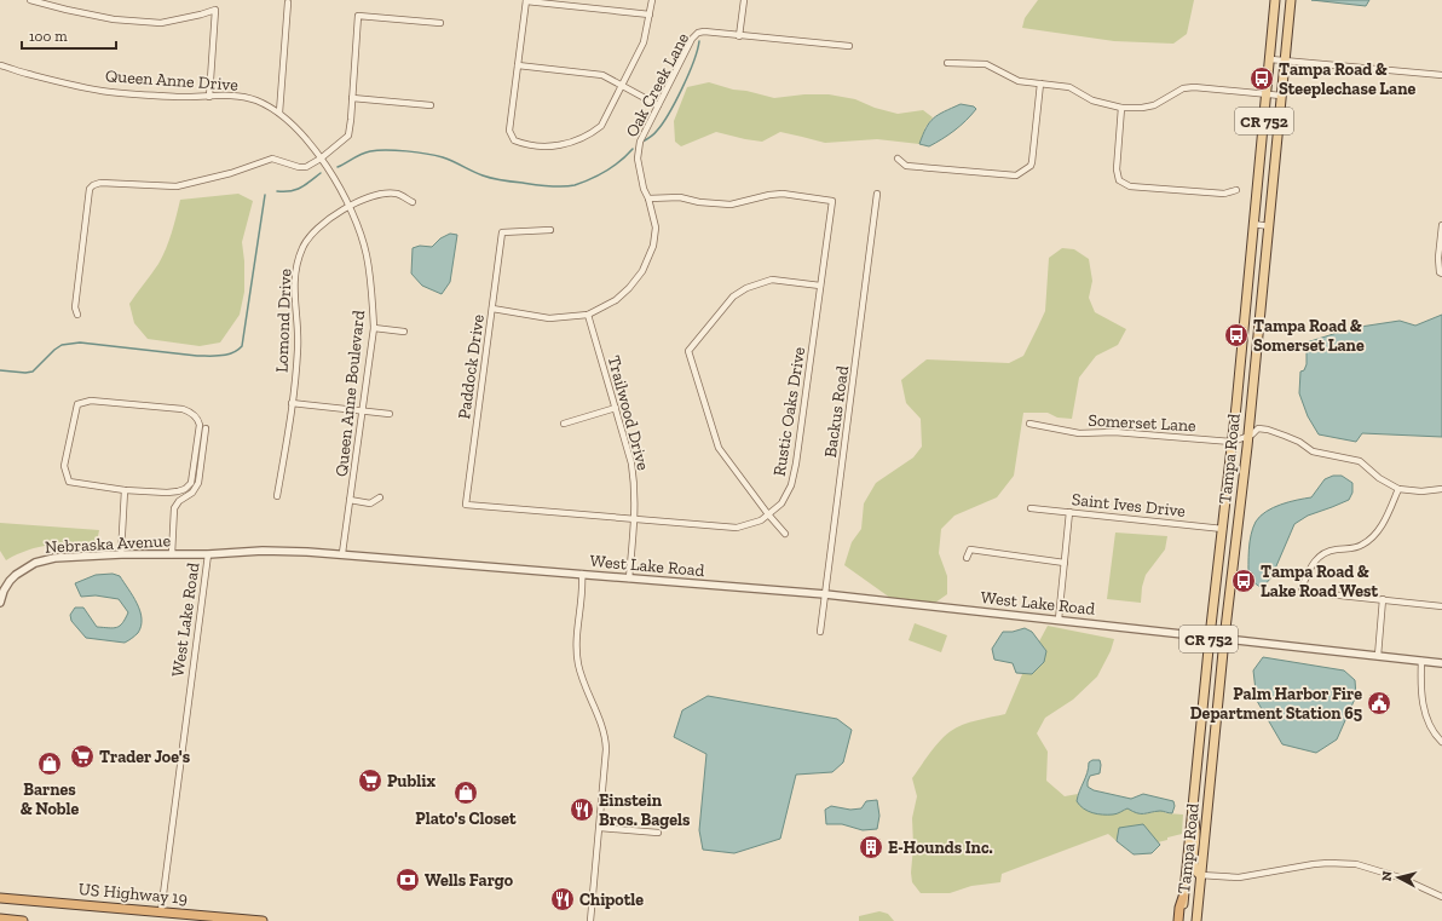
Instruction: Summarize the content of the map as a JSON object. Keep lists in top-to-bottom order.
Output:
{
  "streets": {
    "highway": ["US Highway 19"],
    "main road": ["CR 752", "Tampa Road"],
    "street": [
      "Queen Anne Drive",
      "Oak Creek Lane",
      "Lomond Drive",
      "Paddock Drive",
      "Queen Anne Boulevard",
      "Rustic Oaks Drive",
      "Backus Road",
      "Trailwood Drive",
      "Somerset Lane",
      "Saint Ives Drive",
      "Nebraska Avenue",
      "West Lake Road"
    ]
  },
  "crossings": [
    ["Queen Anne Drive", "Queen Anne Boulevard"],
    ["Oak Creek Lane", "Paddock Drive"],
    ["Oak Creek Lane", "Rustic Oaks Drive"],
    ["Oak Creek Lane", "Trailwood Drive"],
    ["Lomond Drive", "Queen Anne Boulevard"],
    ["Paddock Drive", "Rustic Oaks Drive"],
    ["Queen Anne Boulevard", "West Lake Road"],
    ["Rustic Oaks Drive", "Trailwood Drive"],
    ["Backus Road", "West Lake Road"],
    ["Trailwood Drive", "West Lake Road"],
    ["Somerset Lane", "Tampa Road"],
    ["Tampa Road", "Saint Ives Drive"],
    ["Tampa Road", "West Lake Road"],
    ["Nebraska Avenue", "West Lake Road"],
    ["West Lake Road", "US Highway 19"]
  ],
  "places": {
    "bus stop": ["Tampa Road & Steeplechase Lane", "Tampa Road & Somerset Lane", "Tampa Road & Lake Road West"],
    "public building": ["Palm Harbor Fire Department Station 65"],
    "supermarket": ["Trader Joe's", "Publix"],
    "shop": ["Barnes & Noble", "Plato's Closet"],
    "restaurant": ["Einstein Bros. Bagels", "Chipotle"],
    "building": ["E-Hounds Inc."],
    "bank": ["Wells Fargo"]
  },
  "scale_bar": "100 m",
  "north": "left"
}
